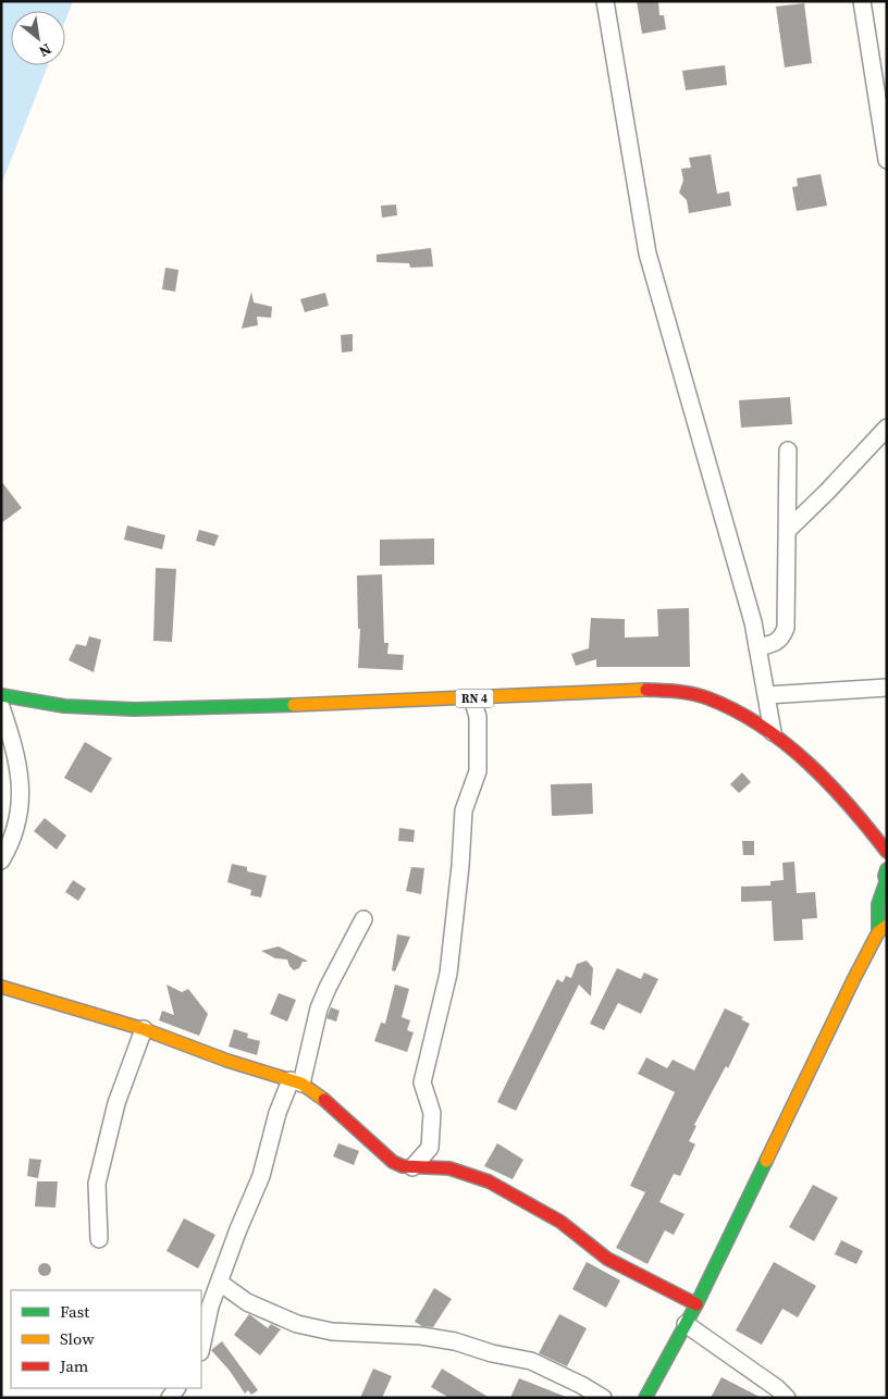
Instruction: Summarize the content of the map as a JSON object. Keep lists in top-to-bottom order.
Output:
{
  "streets": {
    "main road": ["RN 4"]
  },
  "legend": ["Fast", "Slow", "Jam"],
  "north": "bottom right"
}
